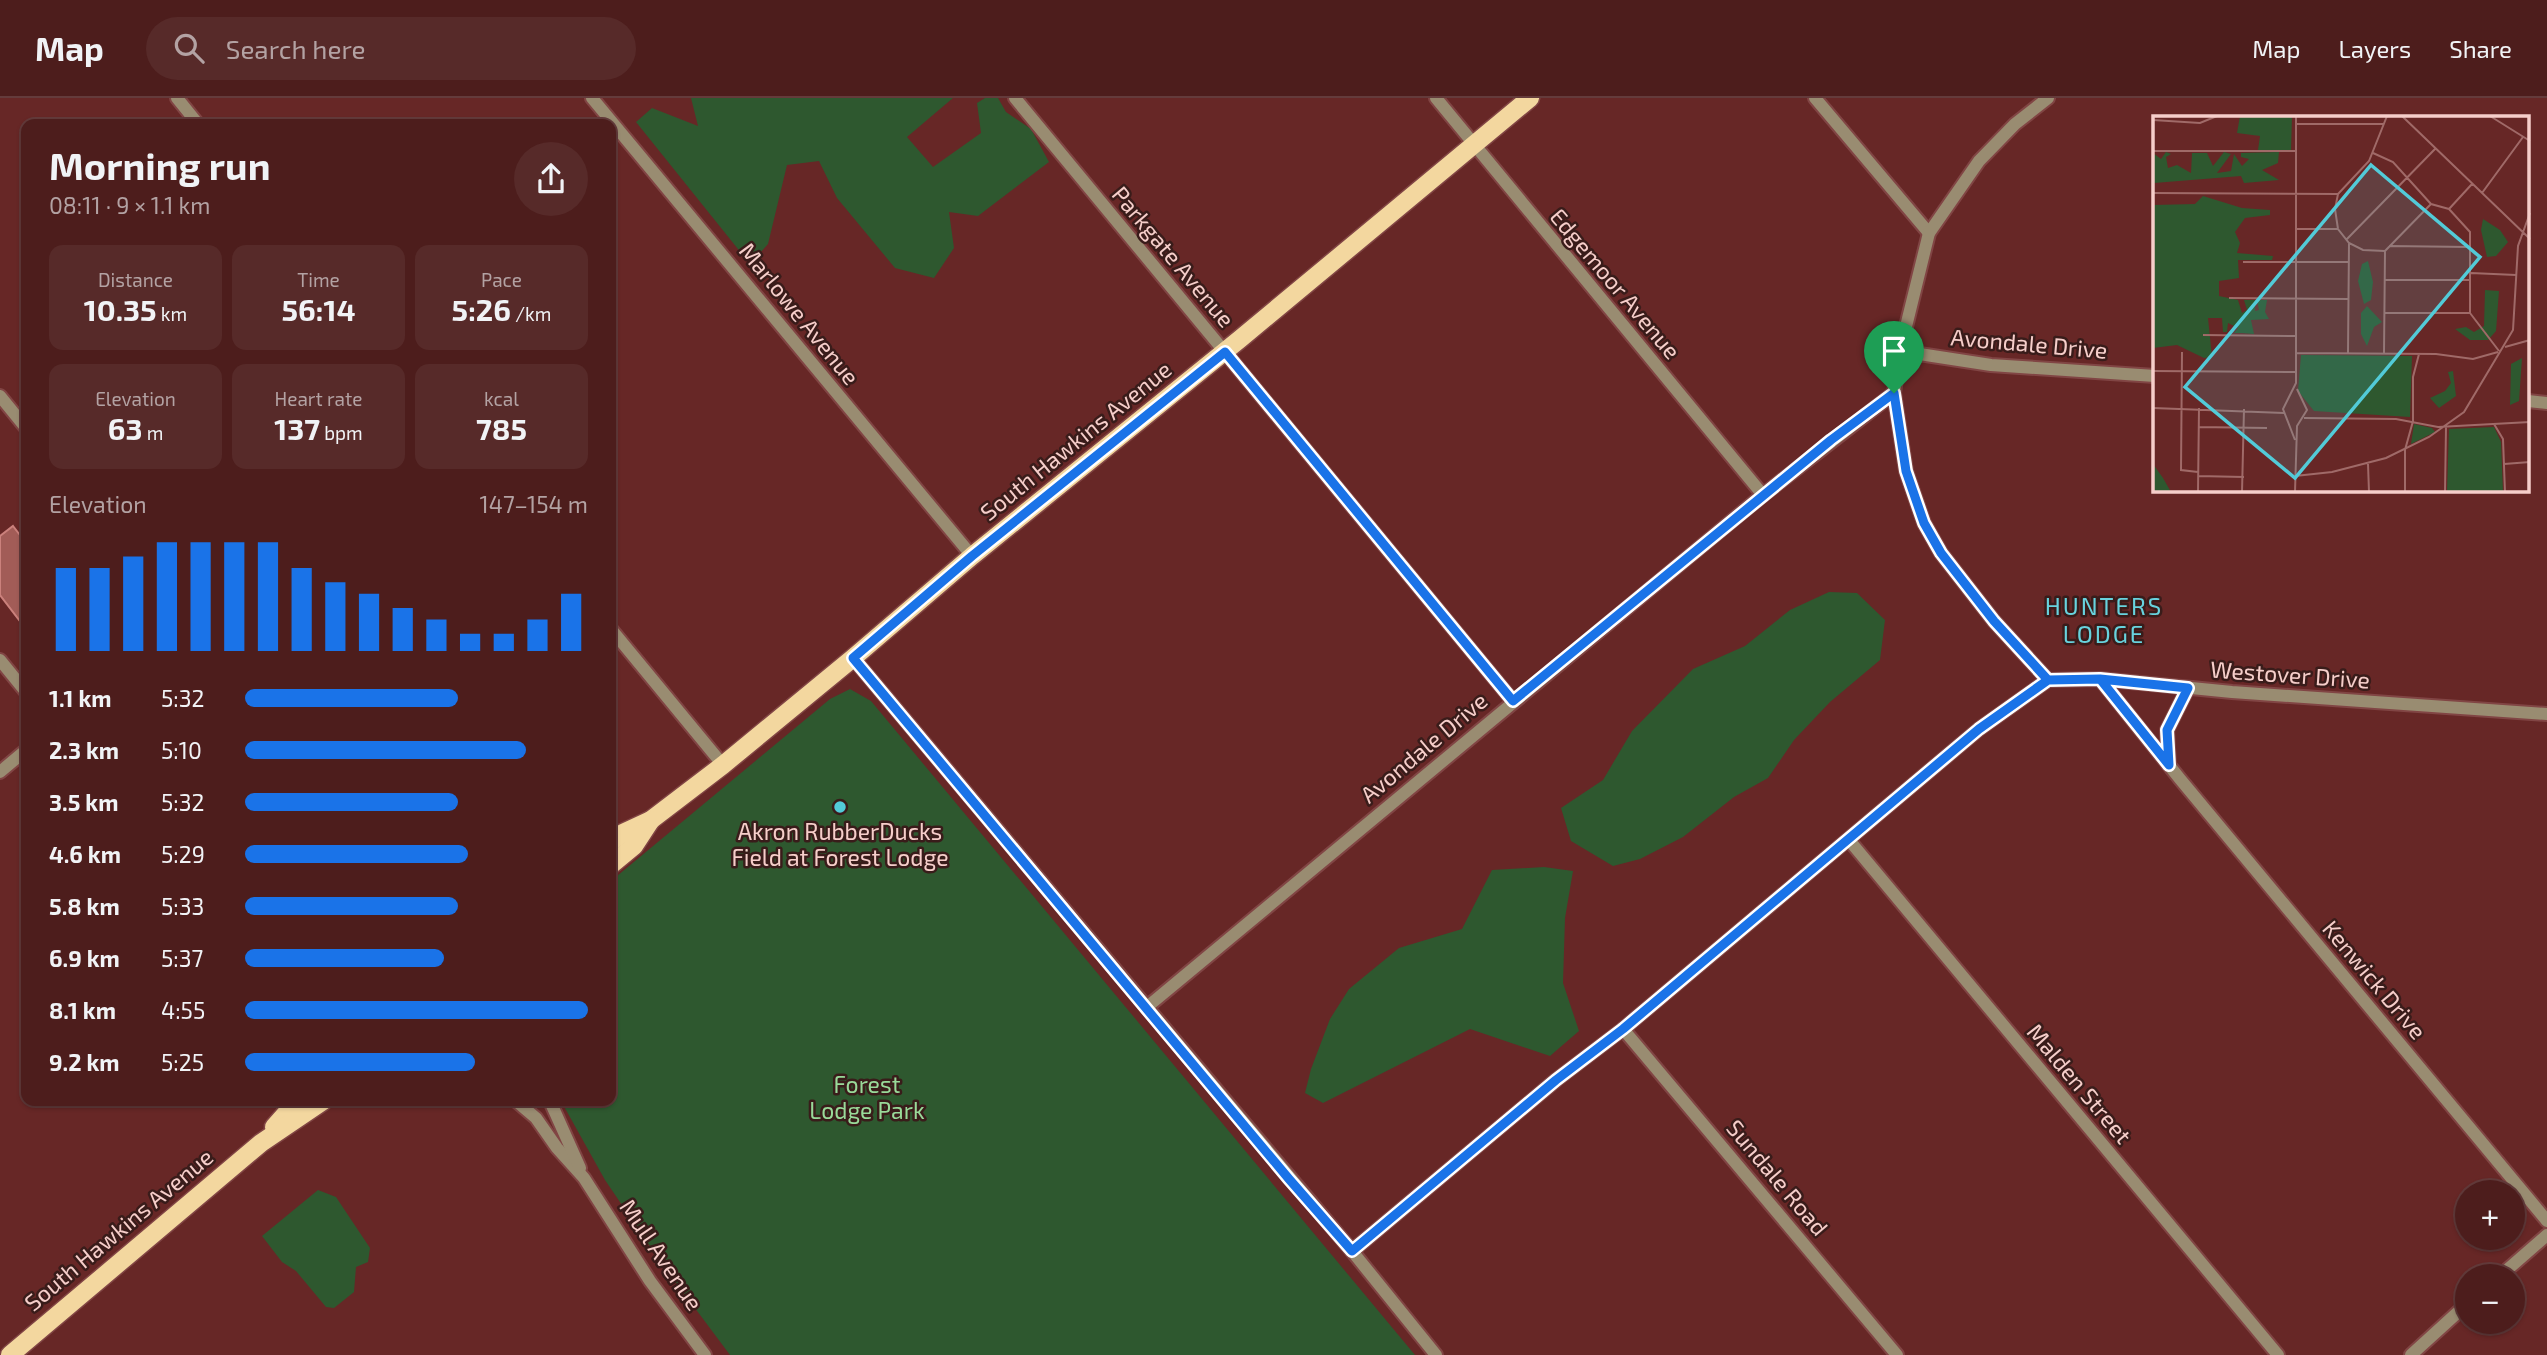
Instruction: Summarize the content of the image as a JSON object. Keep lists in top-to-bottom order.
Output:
{
  "streets": {
    "main road": ["South Hawkins Avenue"],
    "street": [
      "Parkgate Avenue",
      "Edgemoor Avenue",
      "Marlowe Avenue",
      "Avondale Drive",
      "Westover Drive",
      "Kenwick Drive",
      "Malden Street",
      "Sundale Road",
      "Mull Avenue"
    ]
  },
  "crossings": [
    ["Parkgate Avenue", "Avondale Drive"],
    ["Parkgate Avenue", "South Hawkins Avenue"],
    ["Edgemoor Avenue", "Avondale Drive"],
    ["Edgemoor Avenue", "South Hawkins Avenue"],
    ["Marlowe Avenue", "South Hawkins Avenue"],
    ["Westover Drive", "Kenwick Drive"]
  ],
  "districts": ["HUNTERS LODGE"],
  "parks": ["Forest Lodge Park"],
  "places": ["Akron RubberDucks Field at Forest Lodge"],
  "page": {
    "header": "Map",
    "search": "Search here",
    "nav": ["Map", "Layers", "Share"],
    "heading": ["Morning run", "08:11 · 9 × 1.1 km"],
    "stats": [
      ["Distance", "10.35 km"],
      ["Time", "56:14"],
      ["Pace", "5:26 /km"],
      ["Elevation", "63 m"],
      ["Heart rate", "137 bpm"],
      ["kcal", "785"]
    ],
    "chart": ["Elevation", "147–154 m"],
    "list": [
      {
        "name": "1.1 km",
        "note": "5:32"
      },
      {
        "name": "2.3 km",
        "note": "5:10"
      },
      {
        "name": "3.5 km",
        "note": "5:32"
      },
      {
        "name": "4.6 km",
        "note": "5:29"
      },
      {
        "name": "5.8 km",
        "note": "5:33"
      },
      {
        "name": "6.9 km",
        "note": "5:37"
      },
      {
        "name": "8.1 km",
        "note": "4:55"
      },
      {
        "name": "9.2 km",
        "note": "5:25"
      }
    ],
    "map_buttons": ["+", "−"]
  }
}
